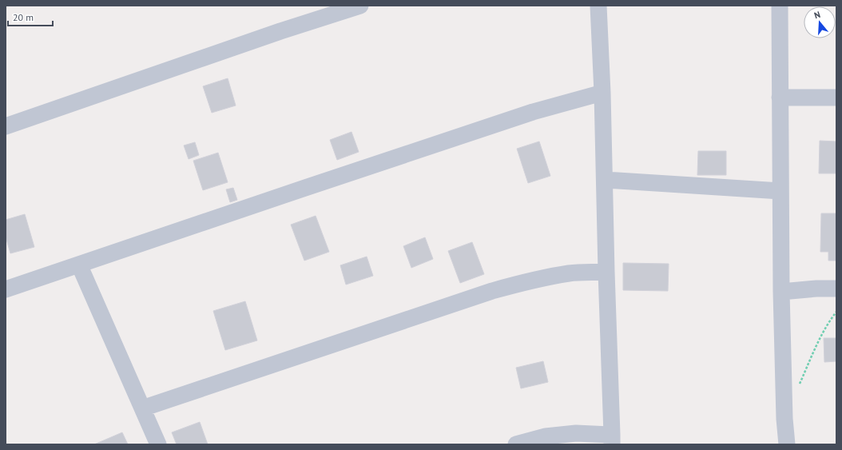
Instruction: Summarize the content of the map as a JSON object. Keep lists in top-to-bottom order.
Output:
{
  "scale_bar": "20 m",
  "north": "top"
}
